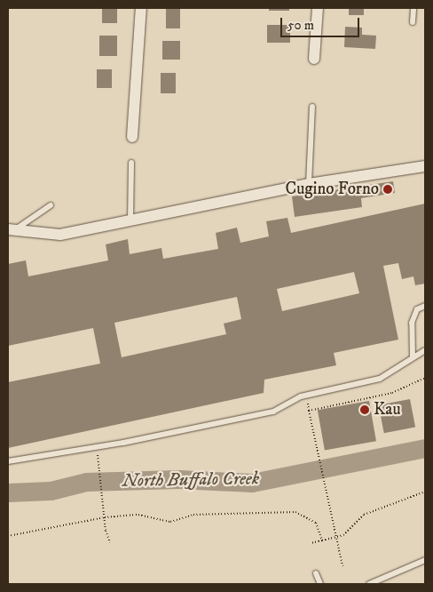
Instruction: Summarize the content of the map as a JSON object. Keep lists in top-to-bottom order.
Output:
{
  "water": ["North Buffalo Creek"],
  "places": ["Cugino Forno", "Kau"],
  "scale_bar": "50 m"
}
